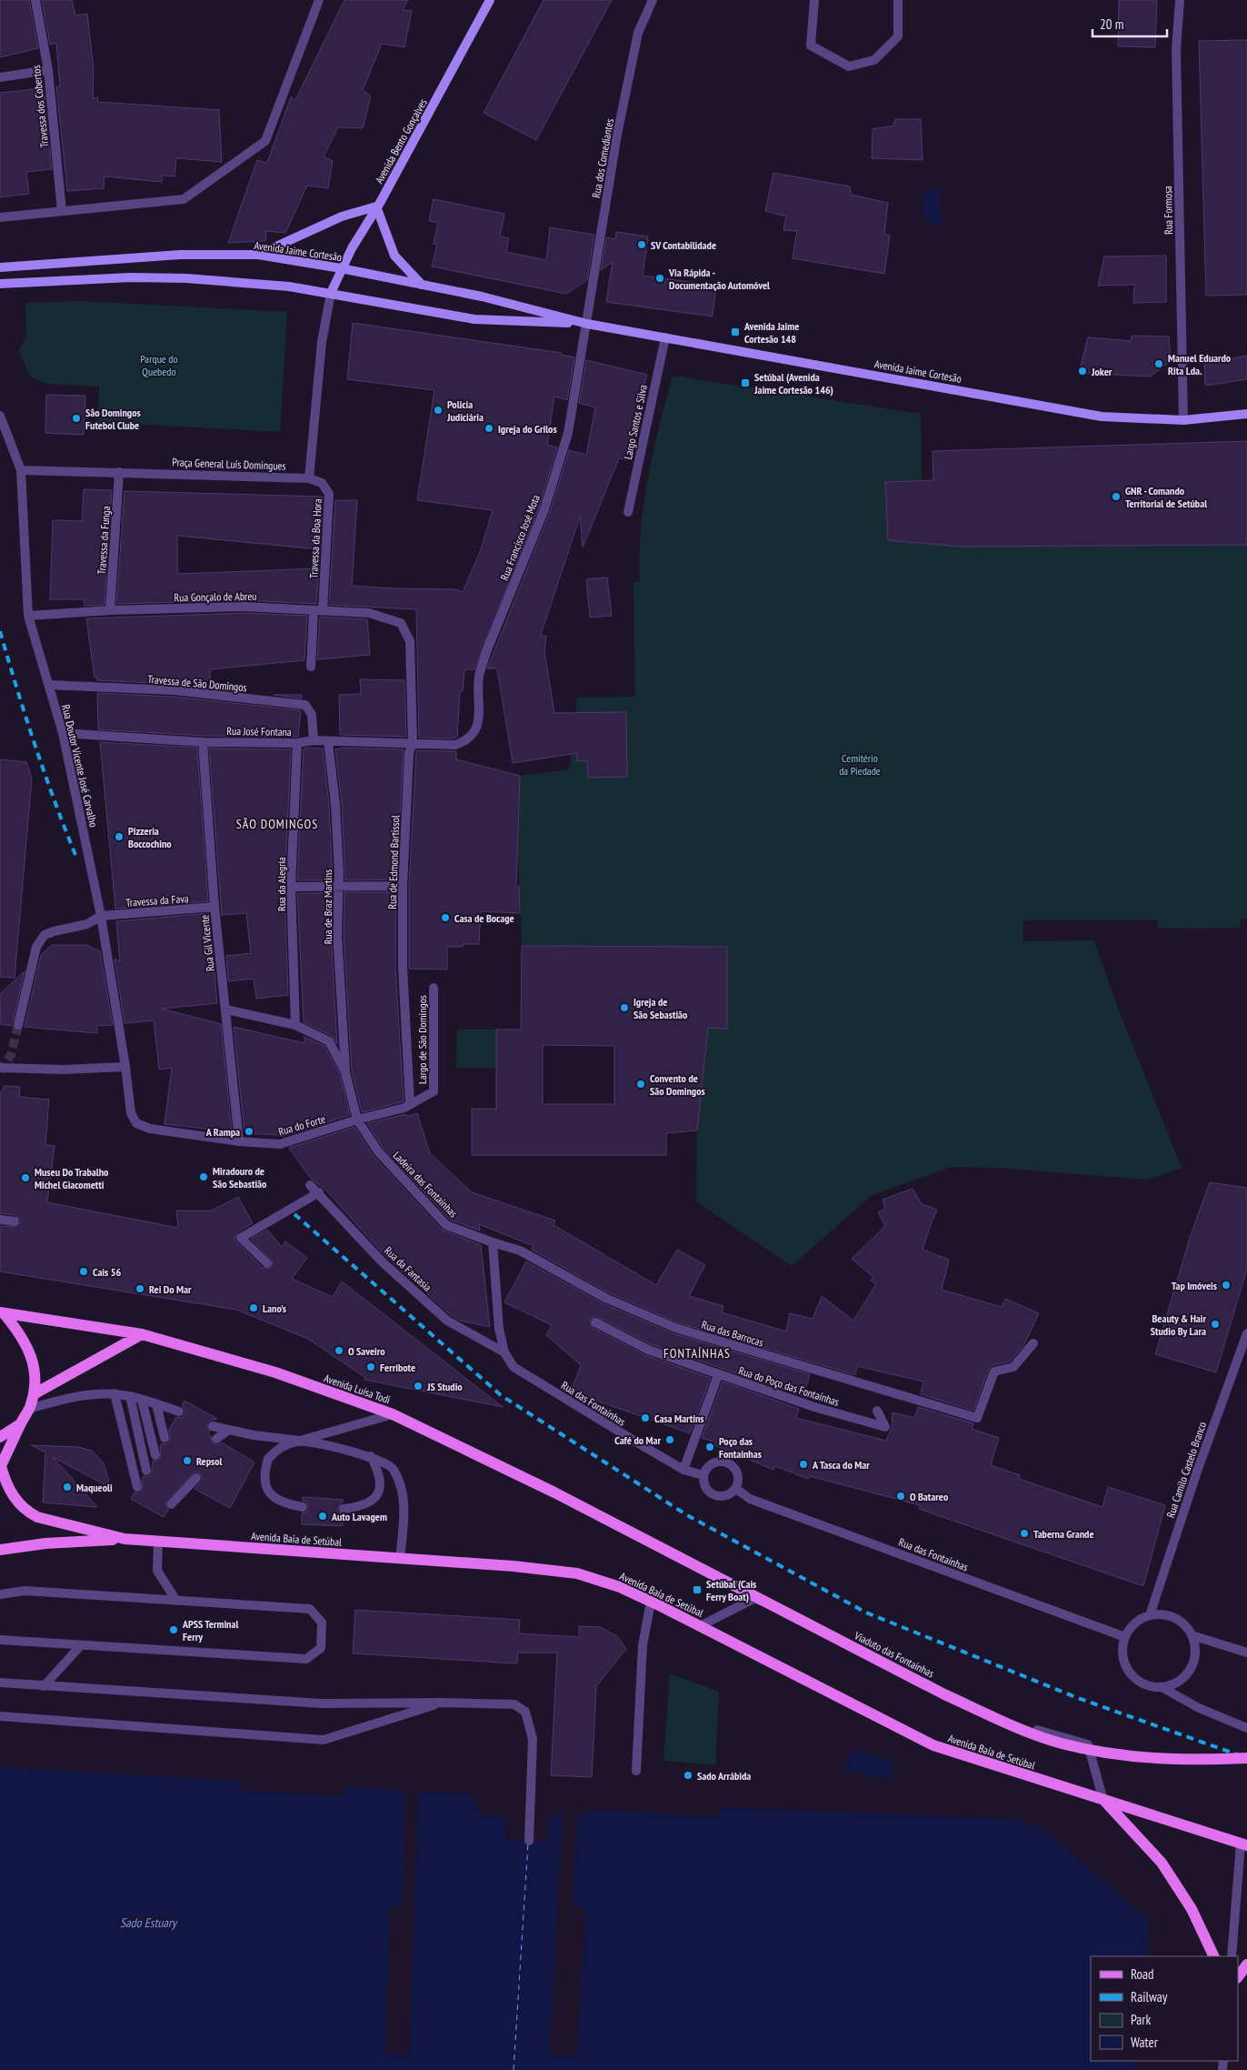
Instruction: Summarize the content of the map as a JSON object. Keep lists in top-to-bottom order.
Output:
{
  "streets": {
    "main road": [
      "Avenida Bento Gonçalves",
      "Avenida Jaime Cortesão",
      "Avenida Luísa Todi",
      "Avenida Baía de Setúbal",
      "Viaduto das Fontainhas"
    ],
    "street": [
      "Travessa dos Cobertos",
      "Rua dos Comediantes",
      "Rua Formosa",
      "Largo Santos e Silva",
      "Praça General Luís Domingues",
      "Rua Francisco José Mota",
      "Travessa da Boa Hora",
      "Travessa da Funga",
      "Rua Gonçalo de Abreu",
      "Travessa de São Domingos",
      "Rua José Fontana",
      "Rua Doutor Vicente José Carvalho",
      "Rua de Edmond Bartissol",
      "Rua da Alegria",
      "Travessa da Fava",
      "Rua de Braz Martins",
      "Rua Gil Vicente",
      "Largo de São Domingos",
      "Rua do Forte",
      "Ladeira das Fontaínhas",
      "Rua da Fantasia",
      "Rua das Barrocas",
      "Rua do Poço das Fontaínhas",
      "Rua das Fontaínhas",
      "Rua Camilo Castelo Branco"
    ]
  },
  "crossings": [
    ["Avenida Bento Gonçalves", "Avenida Jaime Cortesão"],
    ["Rua dos Comediantes", "Avenida Jaime Cortesão"],
    ["Rua dos Comediantes", "Rua Francisco José Mota"],
    ["Rua Formosa", "Avenida Jaime Cortesão"],
    ["Avenida Jaime Cortesão", "Largo Santos e Silva"],
    ["Avenida Jaime Cortesão", "Rua Francisco José Mota"],
    ["Praça General Luís Domingues", "Travessa da Boa Hora"],
    ["Praça General Luís Domingues", "Travessa da Funga"],
    ["Praça General Luís Domingues", "Rua Doutor Vicente José Carvalho"],
    ["Rua Francisco José Mota", "Rua José Fontana"],
    ["Travessa da Boa Hora", "Rua Gonçalo de Abreu"],
    ["Travessa da Funga", "Rua Gonçalo de Abreu"],
    ["Rua Gonçalo de Abreu", "Rua Doutor Vicente José Carvalho"],
    ["Rua Gonçalo de Abreu", "Rua de Edmond Bartissol"],
    ["Travessa de São Domingos", "Rua José Fontana"],
    ["Travessa de São Domingos", "Rua Doutor Vicente José Carvalho"],
    ["Rua José Fontana", "Rua Doutor Vicente José Carvalho"],
    ["Rua José Fontana", "Rua de Edmond Bartissol"],
    ["Rua José Fontana", "Rua da Alegria"],
    ["Rua José Fontana", "Rua de Braz Martins"],
    ["Rua José Fontana", "Rua Gil Vicente"],
    ["Rua Doutor Vicente José Carvalho", "Travessa da Fava"],
    ["Rua Doutor Vicente José Carvalho", "Rua do Forte"],
    ["Rua de Edmond Bartissol", "Largo de São Domingos"],
    ["Rua de Edmond Bartissol", "Rua do Forte"],
    ["Travessa da Fava", "Rua Gil Vicente"],
    ["Rua de Braz Martins", "Ladeira das Fontaínhas"],
    ["Rua Gil Vicente", "Rua do Forte"],
    ["Largo de São Domingos", "Rua do Forte"],
    ["Rua do Forte", "Ladeira das Fontaínhas"],
    ["Ladeira das Fontaínhas", "Rua das Barrocas"],
    ["Rua da Fantasia", "Rua das Fontaínhas"],
    ["Avenida Luísa Todi", "Viaduto das Fontainhas"],
    ["Rua das Fontaínhas", "Rua Camilo Castelo Branco"]
  ],
  "districts": ["SÃO DOMINGOS", "FONTAÍNHAS"],
  "water": ["Sado Estuary"],
  "parks": ["Parque do Quebedo", "Cemitério da Piedade"],
  "places": {
    "other": [
      "SV Contabilidade",
      "Via Rápida - Documentação Automóvel",
      "Manuel Eduardo Rita Lda.",
      "Joker",
      "Polícia Judiciária",
      "Sâo Domingos Futebol Clube",
      "Igreja do Grilos",
      "GNR - Comando Territorial de Setúbal",
      "Pizzeria Boccochino",
      "Casa de Bocage",
      "Igreja de São Sebastião",
      "Convento de São Domingos",
      "A Rampa",
      "Miradouro de São Sebastião",
      "Museu Do Trabalho Michel Giacometti",
      "Cais 56",
      "Tap Imóveis",
      "Rei Do Mar",
      "Lano's",
      "Beauty & Hair Studio By Lara",
      "O Saveiro",
      "Ferribote",
      "JS Studio",
      "Casa Martins",
      "Café do Mar",
      "Poço das Fontainhas",
      "Repsol",
      "A Tasca do Mar",
      "Maqueoli",
      "O Batareo",
      "Auto Lavagem",
      "Taberna Grande",
      "APSS Terminal Ferry",
      "Sado Arrábida"
    ],
    "transit": ["Avenida Jaime Cortesão 148", "Setúbal (Avenida Jaime Cortesão 146)", "Setúbal (Cais Ferry Boat)"]
  },
  "legend": [
    "Road",
    "Railway",
    "Park",
    "Water"
  ],
  "scale_bar": "20 m"
}
